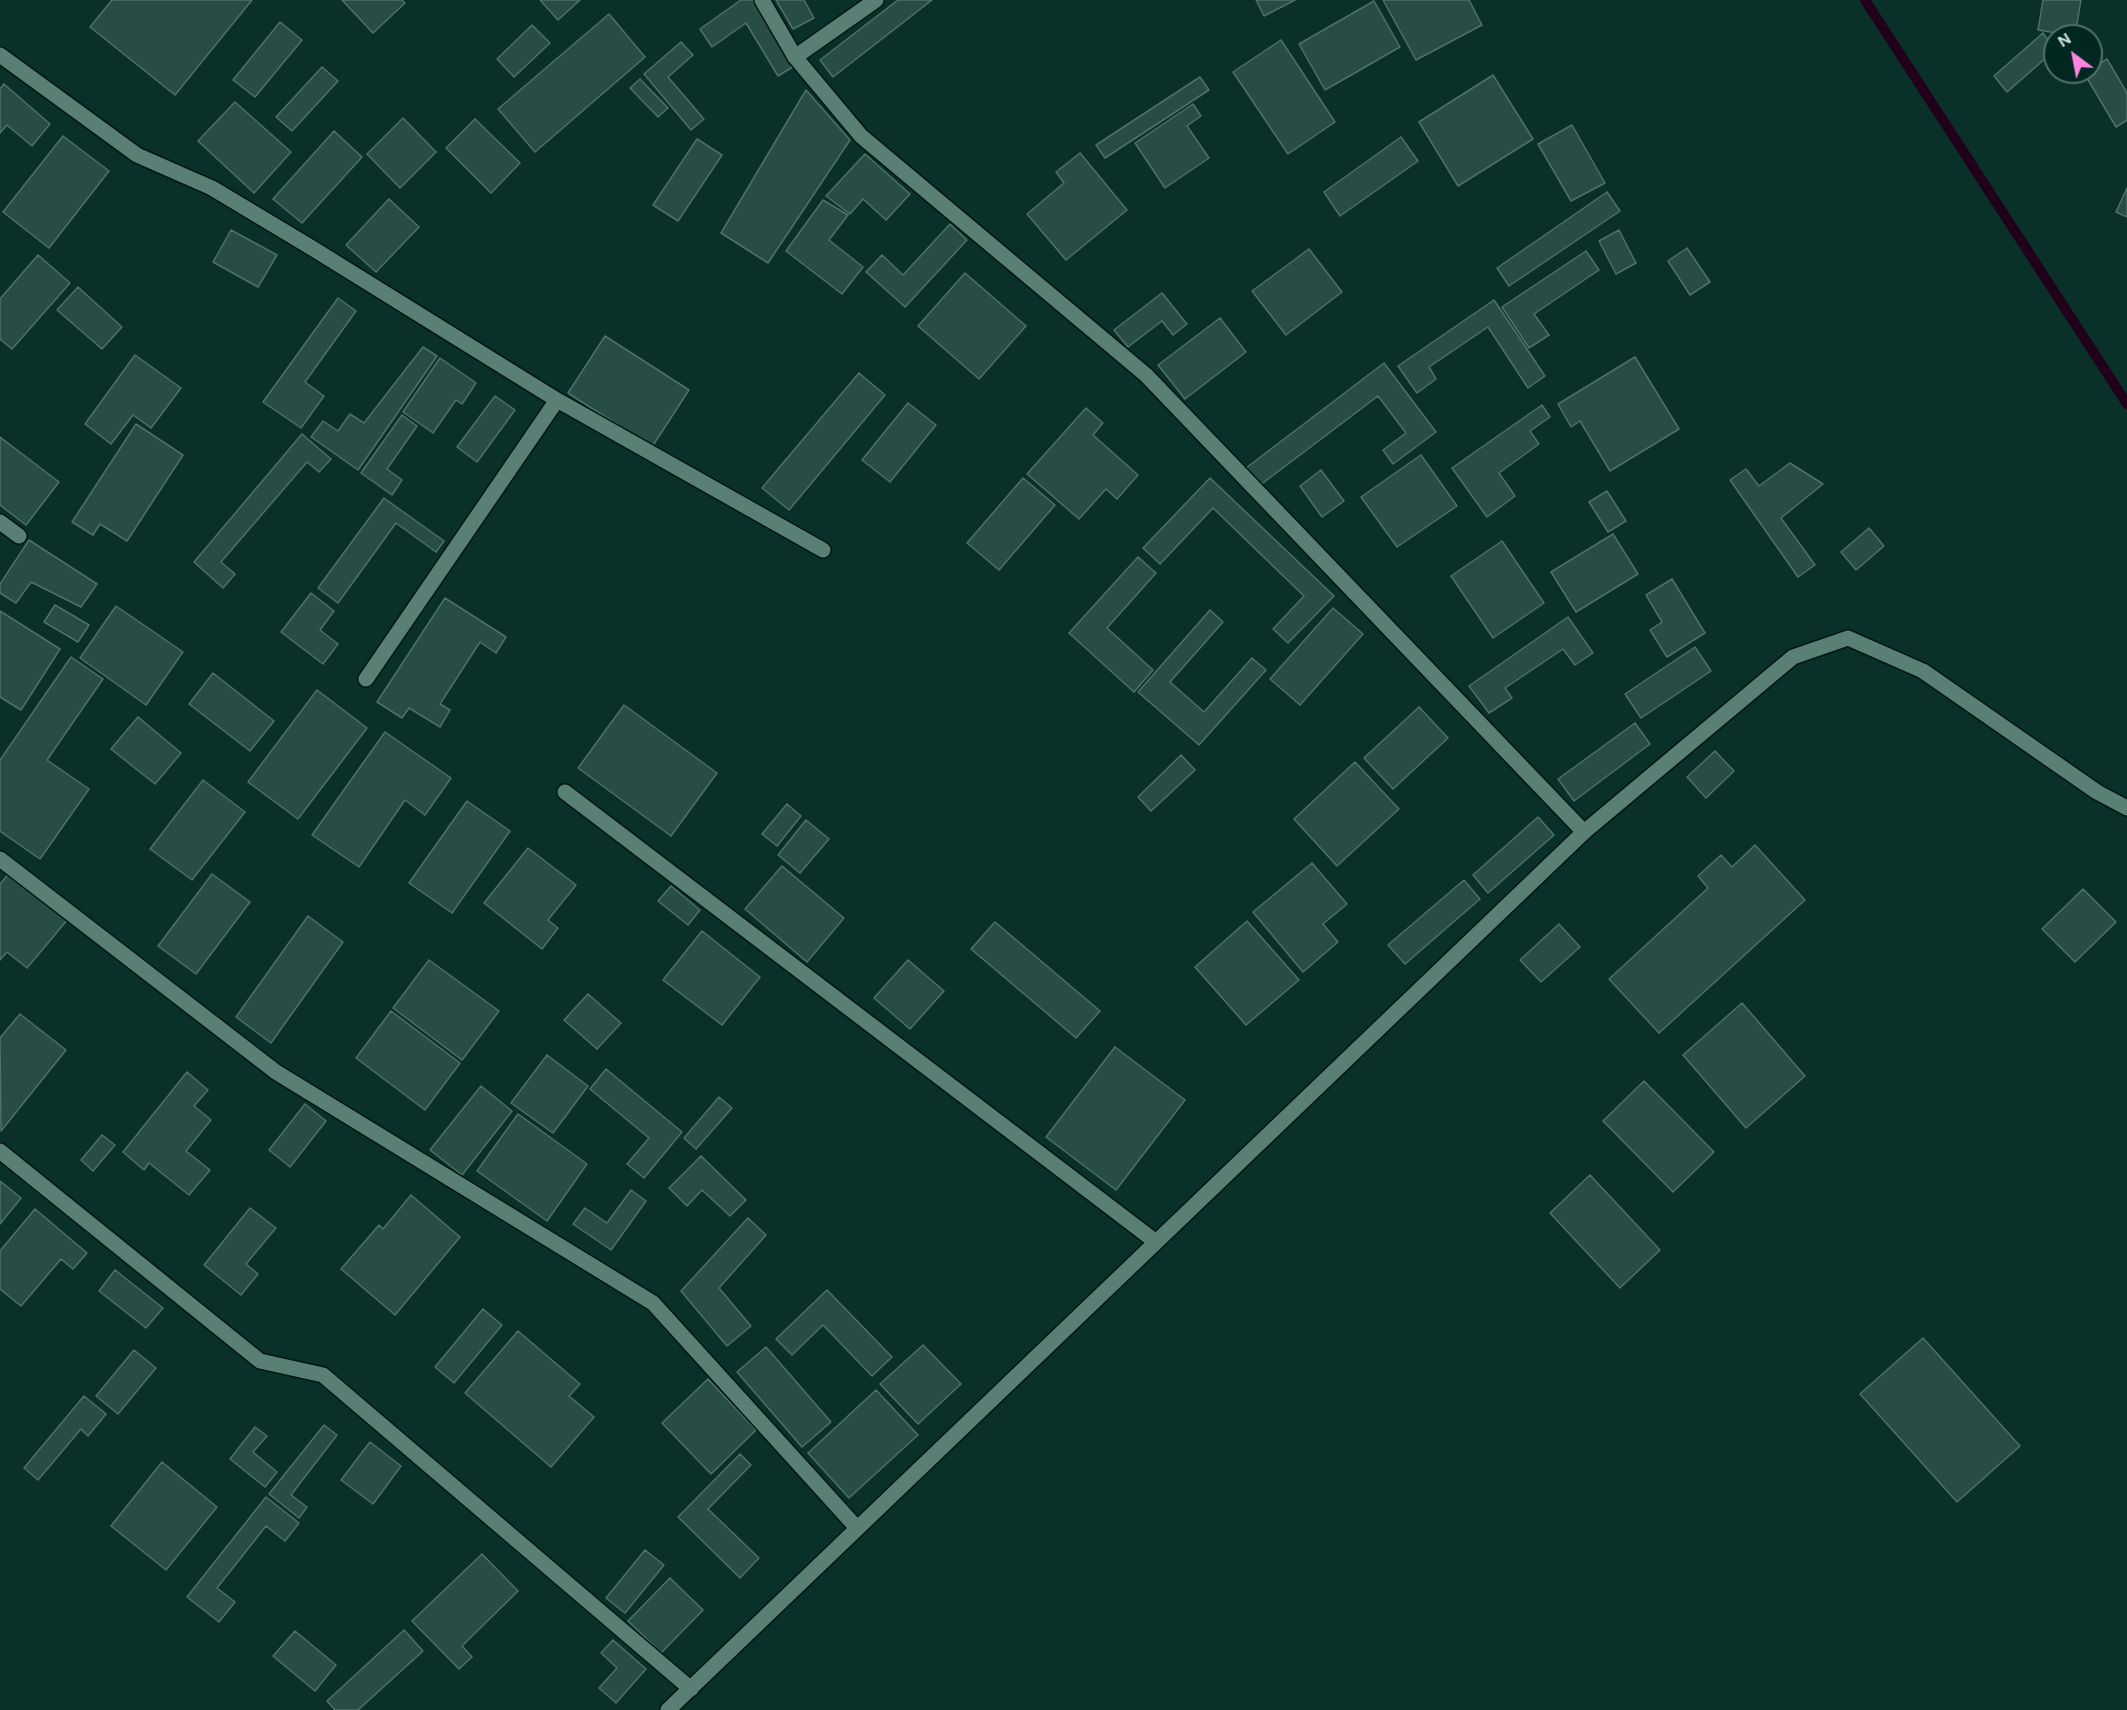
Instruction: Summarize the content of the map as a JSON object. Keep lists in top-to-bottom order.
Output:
{
  "north": "top left"
}
